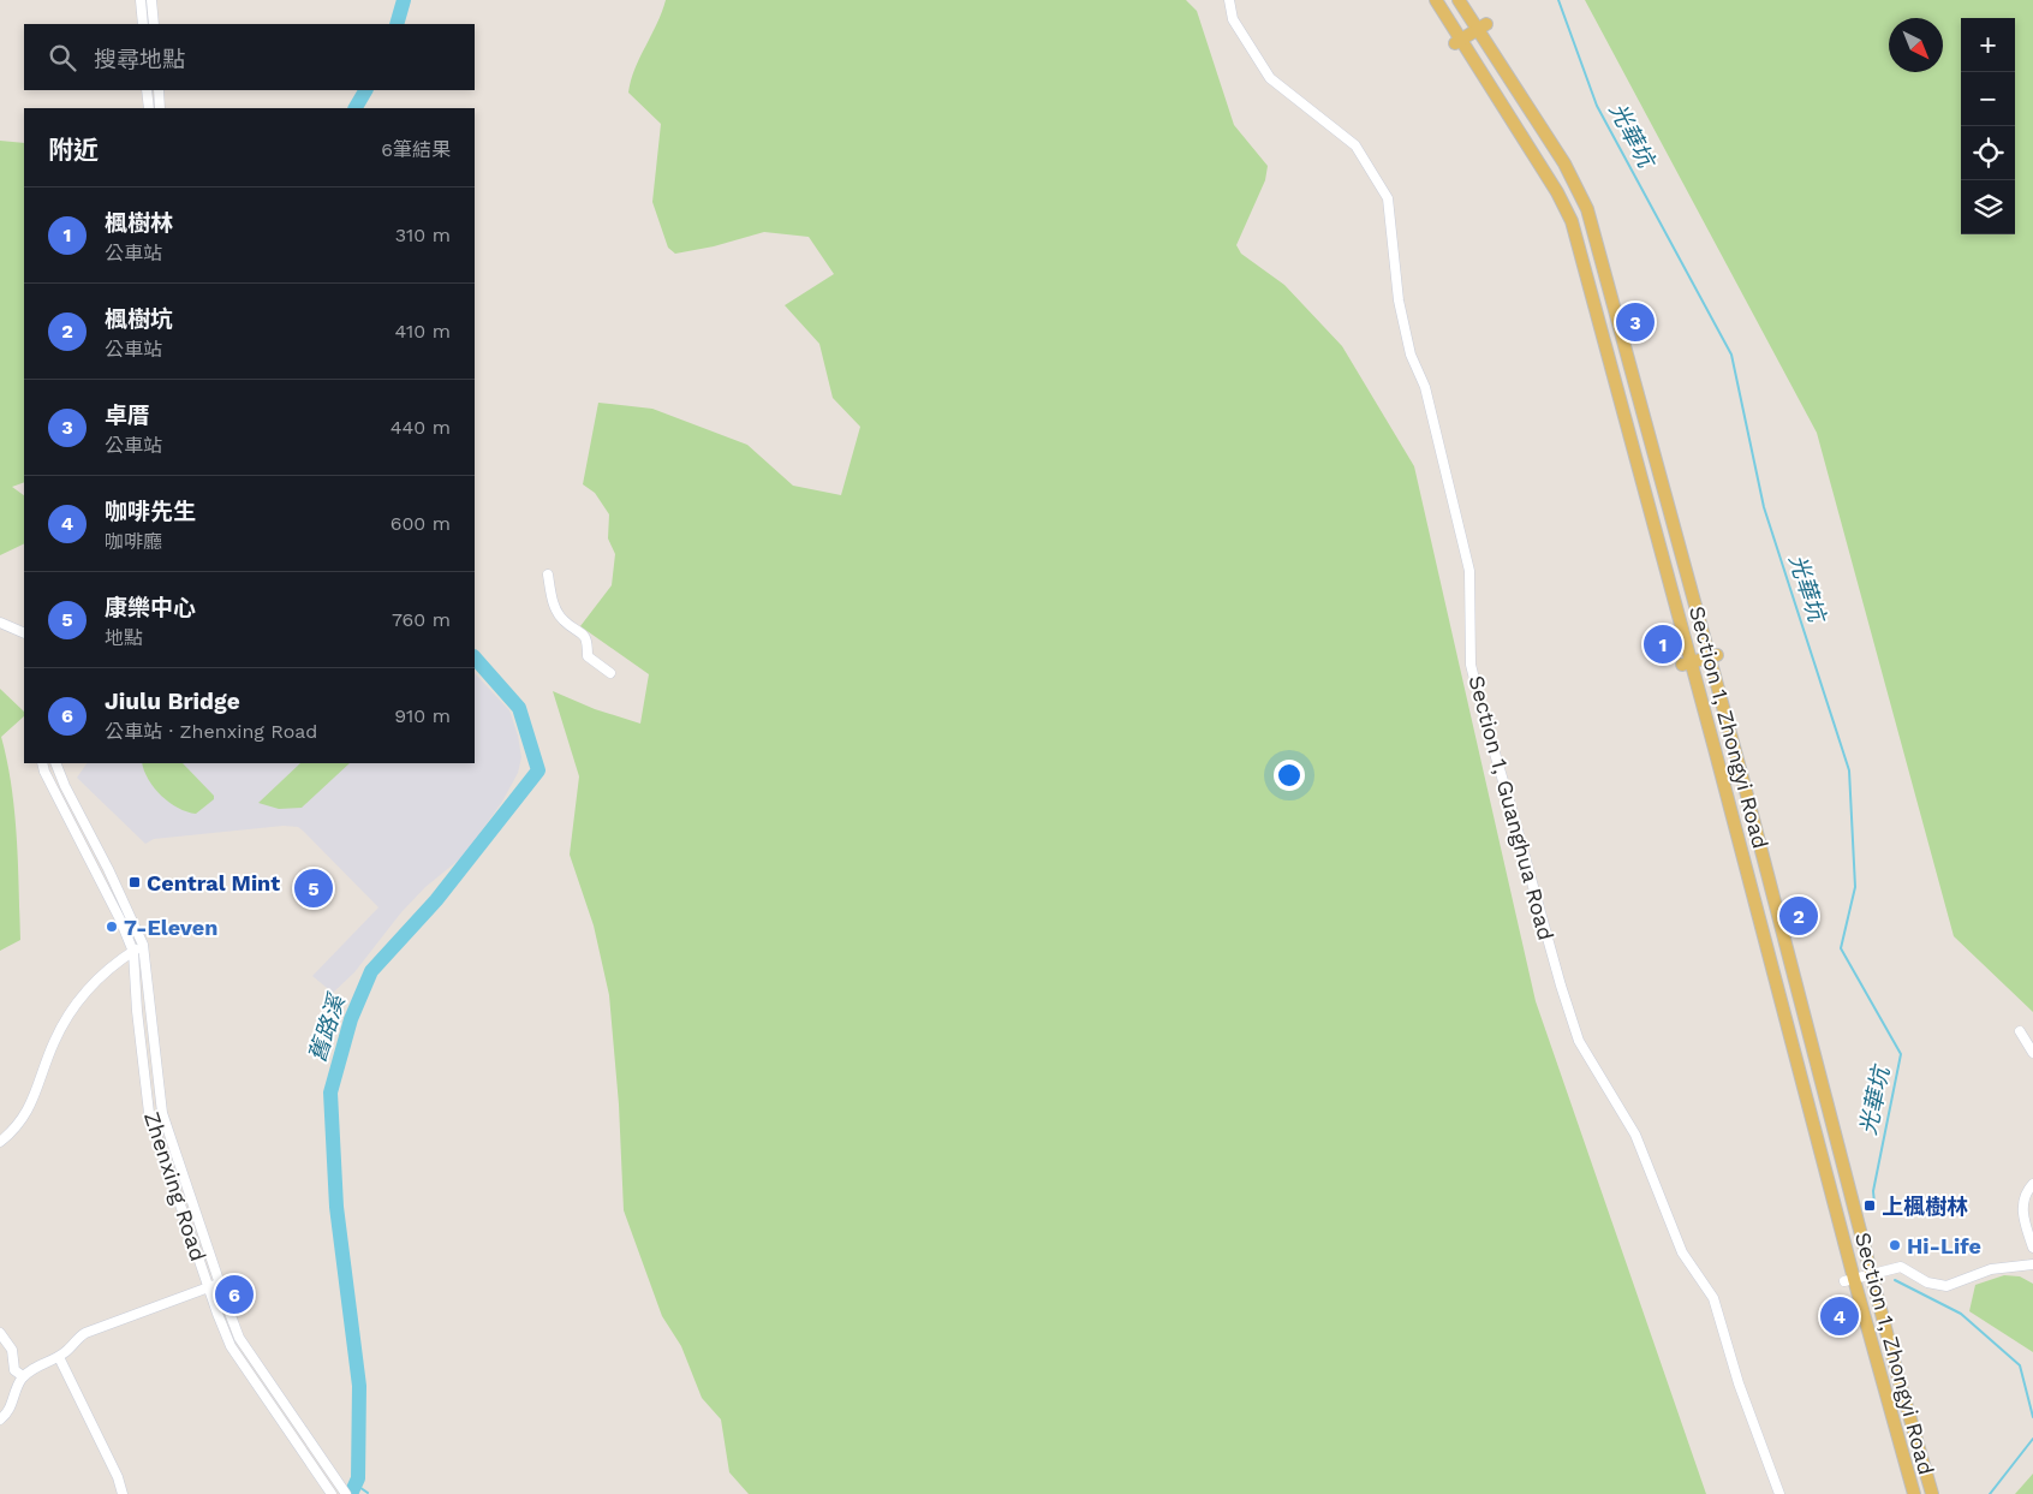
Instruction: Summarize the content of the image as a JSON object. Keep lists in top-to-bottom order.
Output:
{
  "streets": {
    "main road": ["Section 1, Zhongyi Road"],
    "street": ["Section 1, Guanghua Road", "Zhenxing Road"]
  },
  "water": ["光華坑", "舊路溪"],
  "places": {
    "transit": ["Central Mint", "上楓樹林"],
    "other": ["7-Eleven", "Hi-Life"]
  },
  "north": "bottom right",
  "page": {
    "map_buttons": ["+", "−"],
    "search": "搜尋地點",
    "heading": ["附近", "6筆結果"],
    "list": [
      {
        "mark": "1",
        "name": "楓樹林",
        "note": "公車站",
        "value": "310 m"
      },
      {
        "mark": "2",
        "name": "楓樹坑",
        "note": "公車站",
        "value": "410 m"
      },
      {
        "mark": "3",
        "name": "卓厝",
        "note": "公車站",
        "value": "440 m"
      },
      {
        "mark": "4",
        "name": "咖啡先生",
        "note": "咖啡廳",
        "value": "600 m"
      },
      {
        "mark": "5",
        "name": "康樂中心",
        "note": "地點",
        "value": "760 m"
      },
      {
        "mark": "6",
        "name": "Jiulu Bridge",
        "note": "公車站 · Zhenxing Road",
        "value": "910 m"
      }
    ],
    "pins": [
      "3",
      "1",
      "5",
      "2",
      "6",
      "4"
    ]
  }
}
